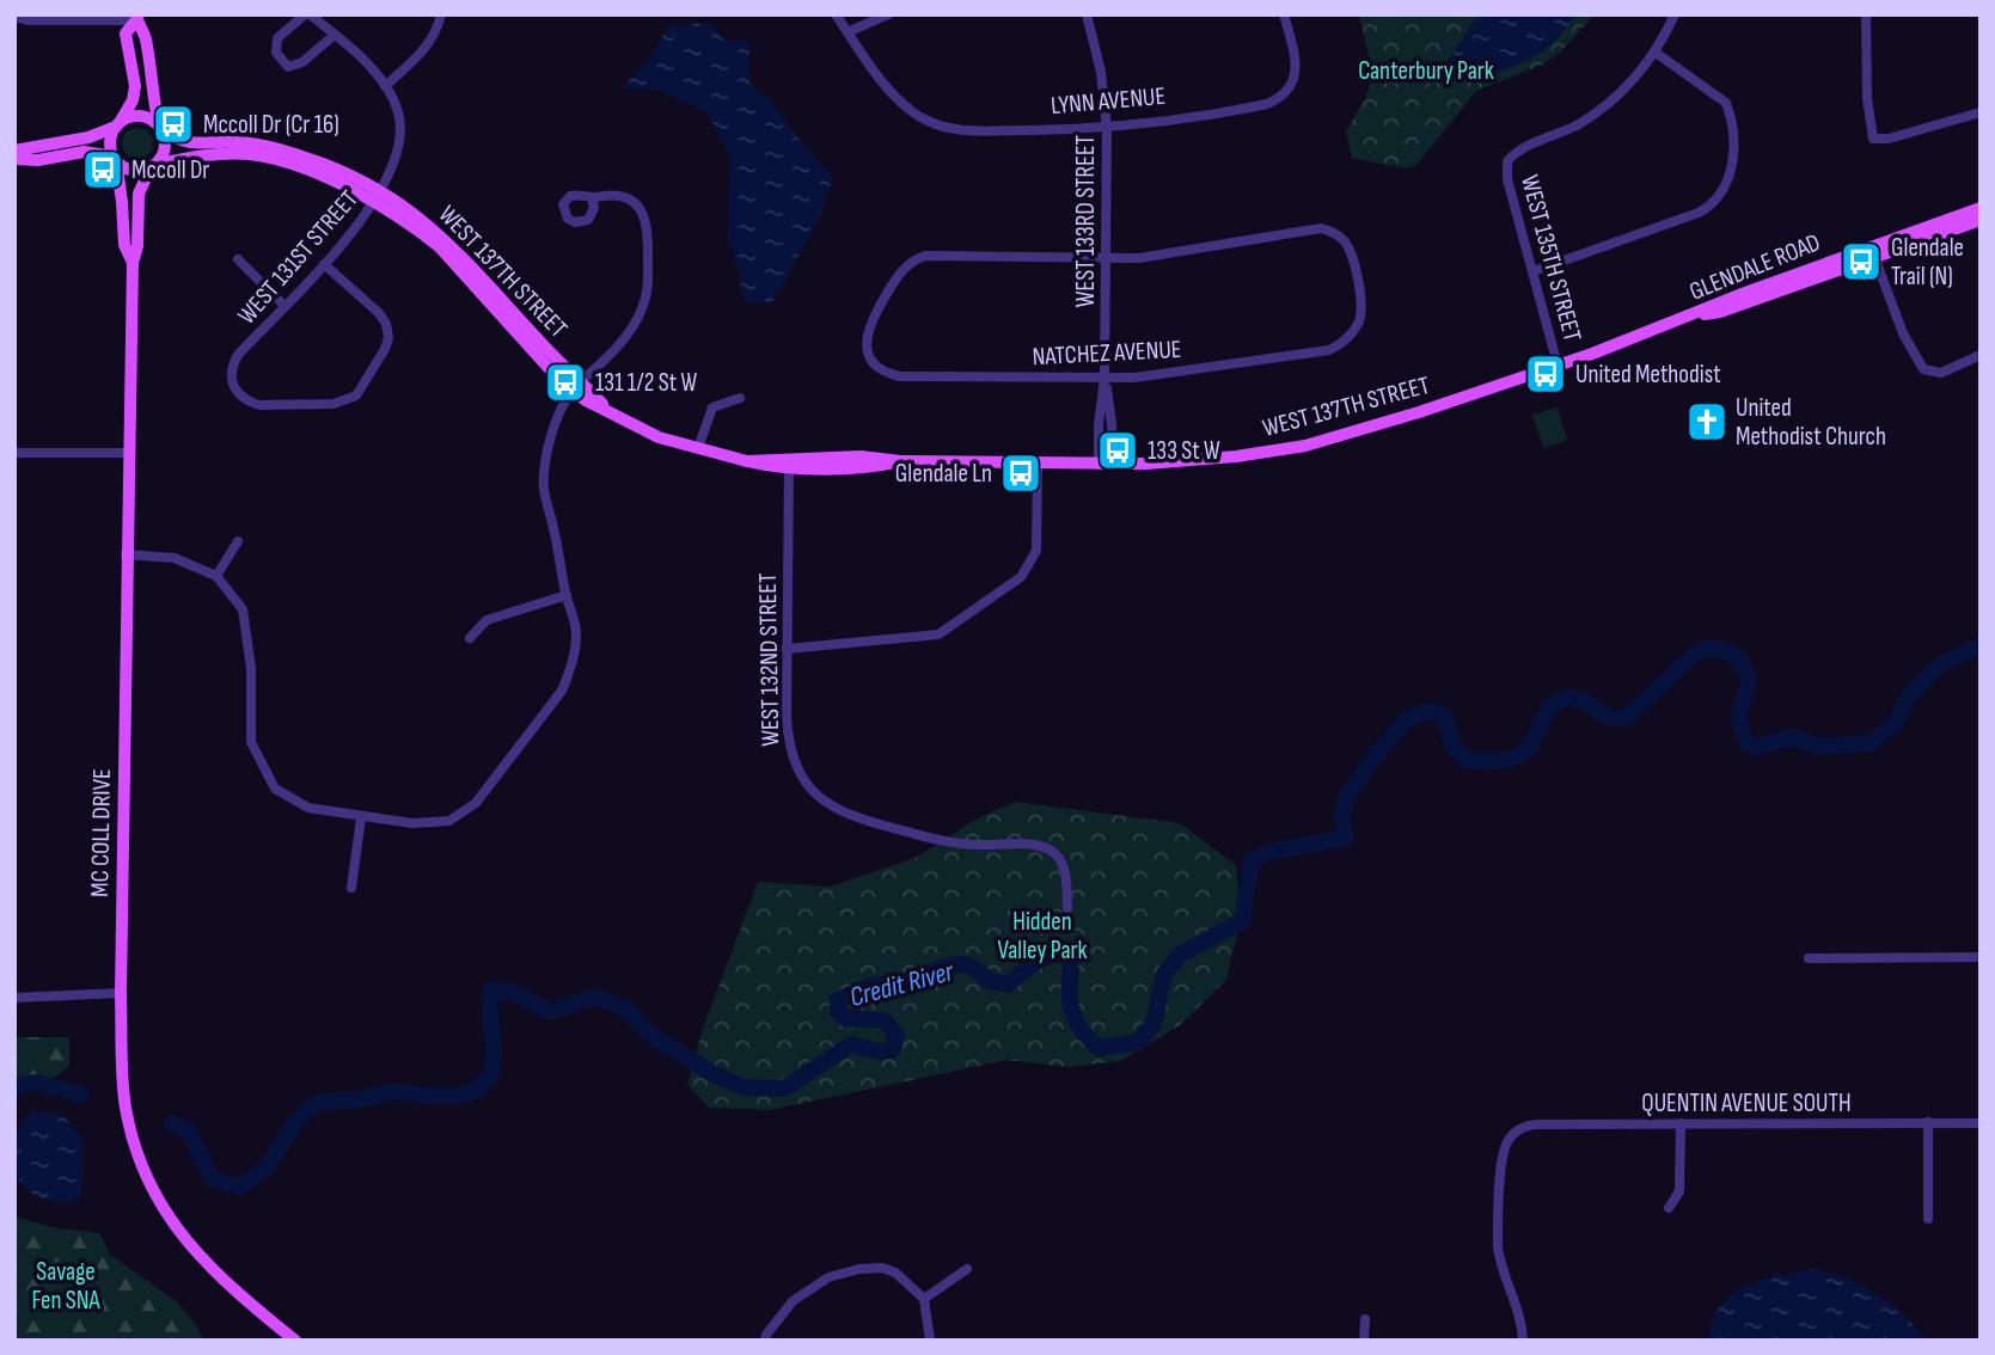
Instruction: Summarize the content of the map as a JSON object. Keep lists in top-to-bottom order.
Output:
{
  "streets": {
    "main road": ["GLENDALE ROAD", "WEST 137TH STREET", "MC COLL DRIVE"],
    "street": [
      "LYNN AVENUE",
      "WEST 133RD STREET",
      "WEST 131ST STREET",
      "WEST 135TH STREET",
      "NATCHEZ AVENUE",
      "WEST 132ND STREET",
      "QUENTIN AVENUE SOUTH"
    ]
  },
  "crossings": [
    ["LYNN AVENUE", "WEST 133RD STREET"],
    ["WEST 133RD STREET", "WEST 137TH STREET"],
    ["WEST 133RD STREET", "NATCHEZ AVENUE"],
    ["WEST 131ST STREET", "WEST 137TH STREET"],
    ["WEST 135TH STREET", "WEST 137TH STREET"],
    ["GLENDALE ROAD", "WEST 137TH STREET"],
    ["WEST 137TH STREET", "WEST 132ND STREET"]
  ],
  "water": ["Credit River"],
  "parks": ["Canterbury Park", "Hidden Valley Park", "Savage Fen SNA"],
  "places": {
    "bus stop": [
      "Mccoll Dr (Cr 16)",
      "Mccoll Dr",
      "Glendale Trail (N)",
      "United Methodist",
      "131 1/2 St W",
      "133 St W",
      "Glendale Ln"
    ],
    "church": ["United Methodist Church"]
  }
}
